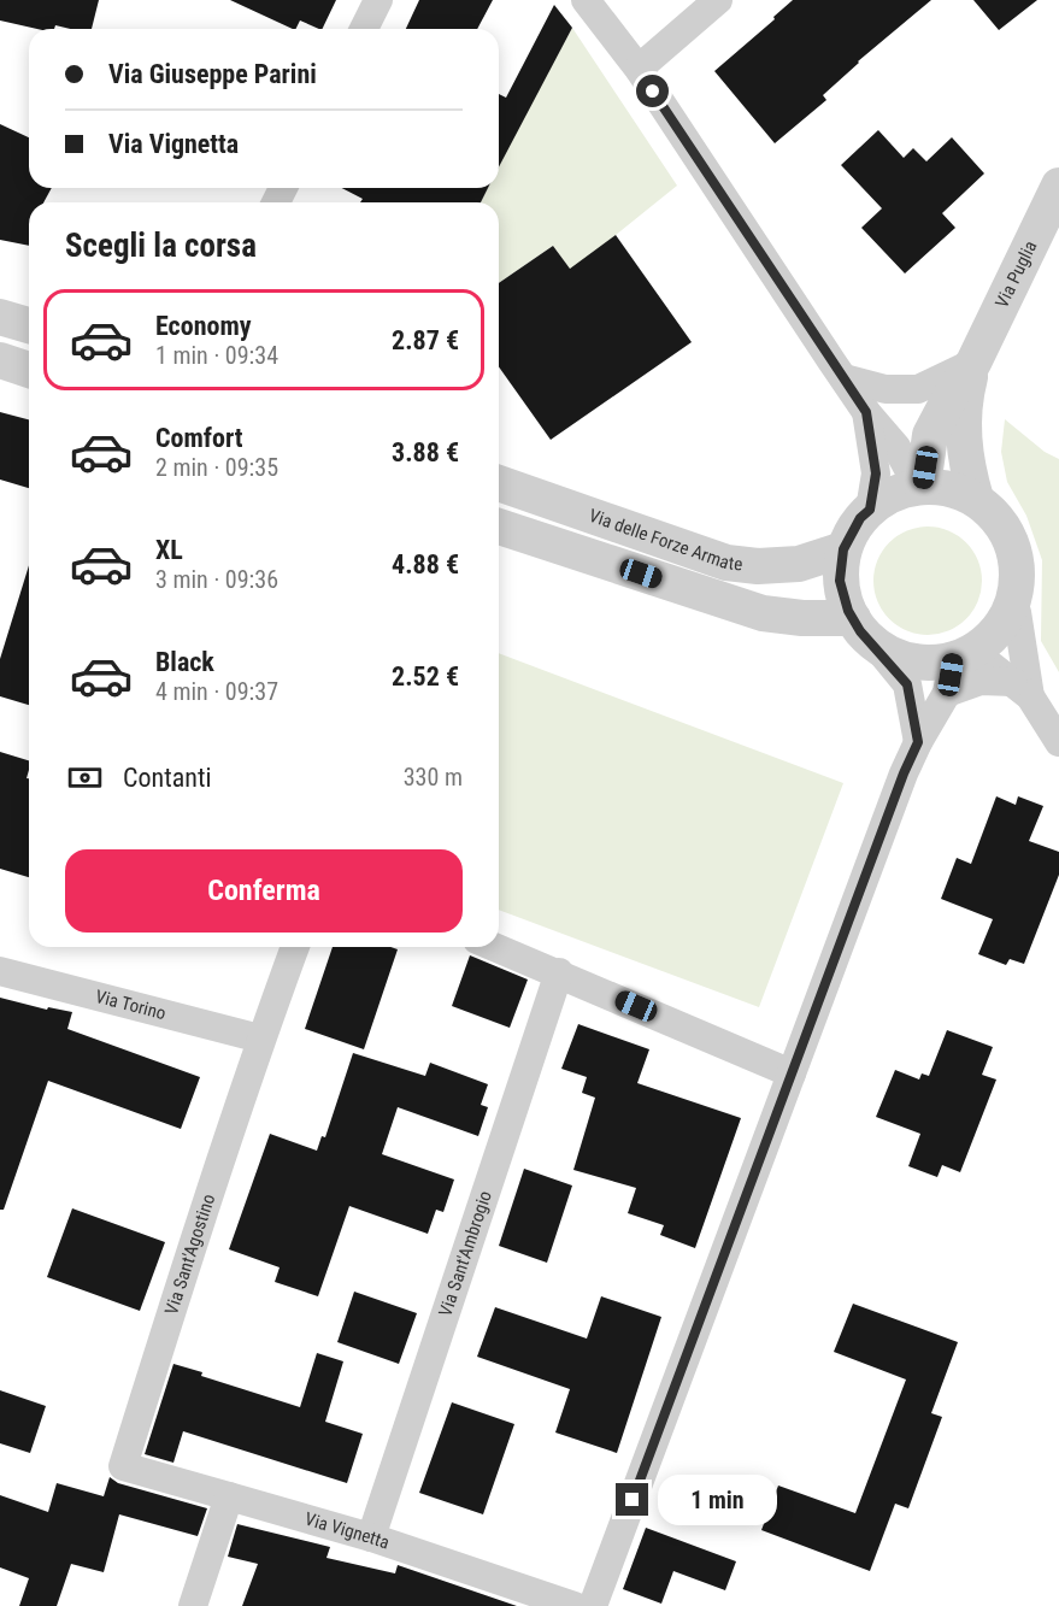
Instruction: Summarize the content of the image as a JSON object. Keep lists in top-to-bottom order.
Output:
{
  "streets": {
    "street": [
      "Via Puglia",
      "Via delle Forze Armate",
      "Via Torino",
      "Via Sant'Agostino",
      "Via Sant'Ambrogio",
      "Via Vignetta"
    ]
  },
  "crossings": [
    ["Via Puglia", "Via delle Forze Armate"],
    ["Via Torino", "Via Sant'Agostino"],
    ["Via Sant'Agostino", "Via Vignetta"],
    ["Via Sant'Ambrogio", "Via Vignetta"]
  ],
  "page": {
    "banner": ["Via Giuseppe Parini", "Via Vignetta"],
    "heading": "Scegli la corsa",
    "list": [
      {
        "name": "Economy",
        "note": "1 min · 09:34",
        "value": "2.87 €"
      },
      {
        "name": "Comfort",
        "note": "2 min · 09:35",
        "value": "3.88 €"
      },
      {
        "name": "XL",
        "note": "3 min · 09:36",
        "value": "4.88 €"
      },
      {
        "name": "Black",
        "note": "4 min · 09:37",
        "value": "2.52 €"
      }
    ],
    "pay": ["Contanti", "330 m"],
    "buttons": "Conferma",
    "bubble": "1 min"
  }
}
